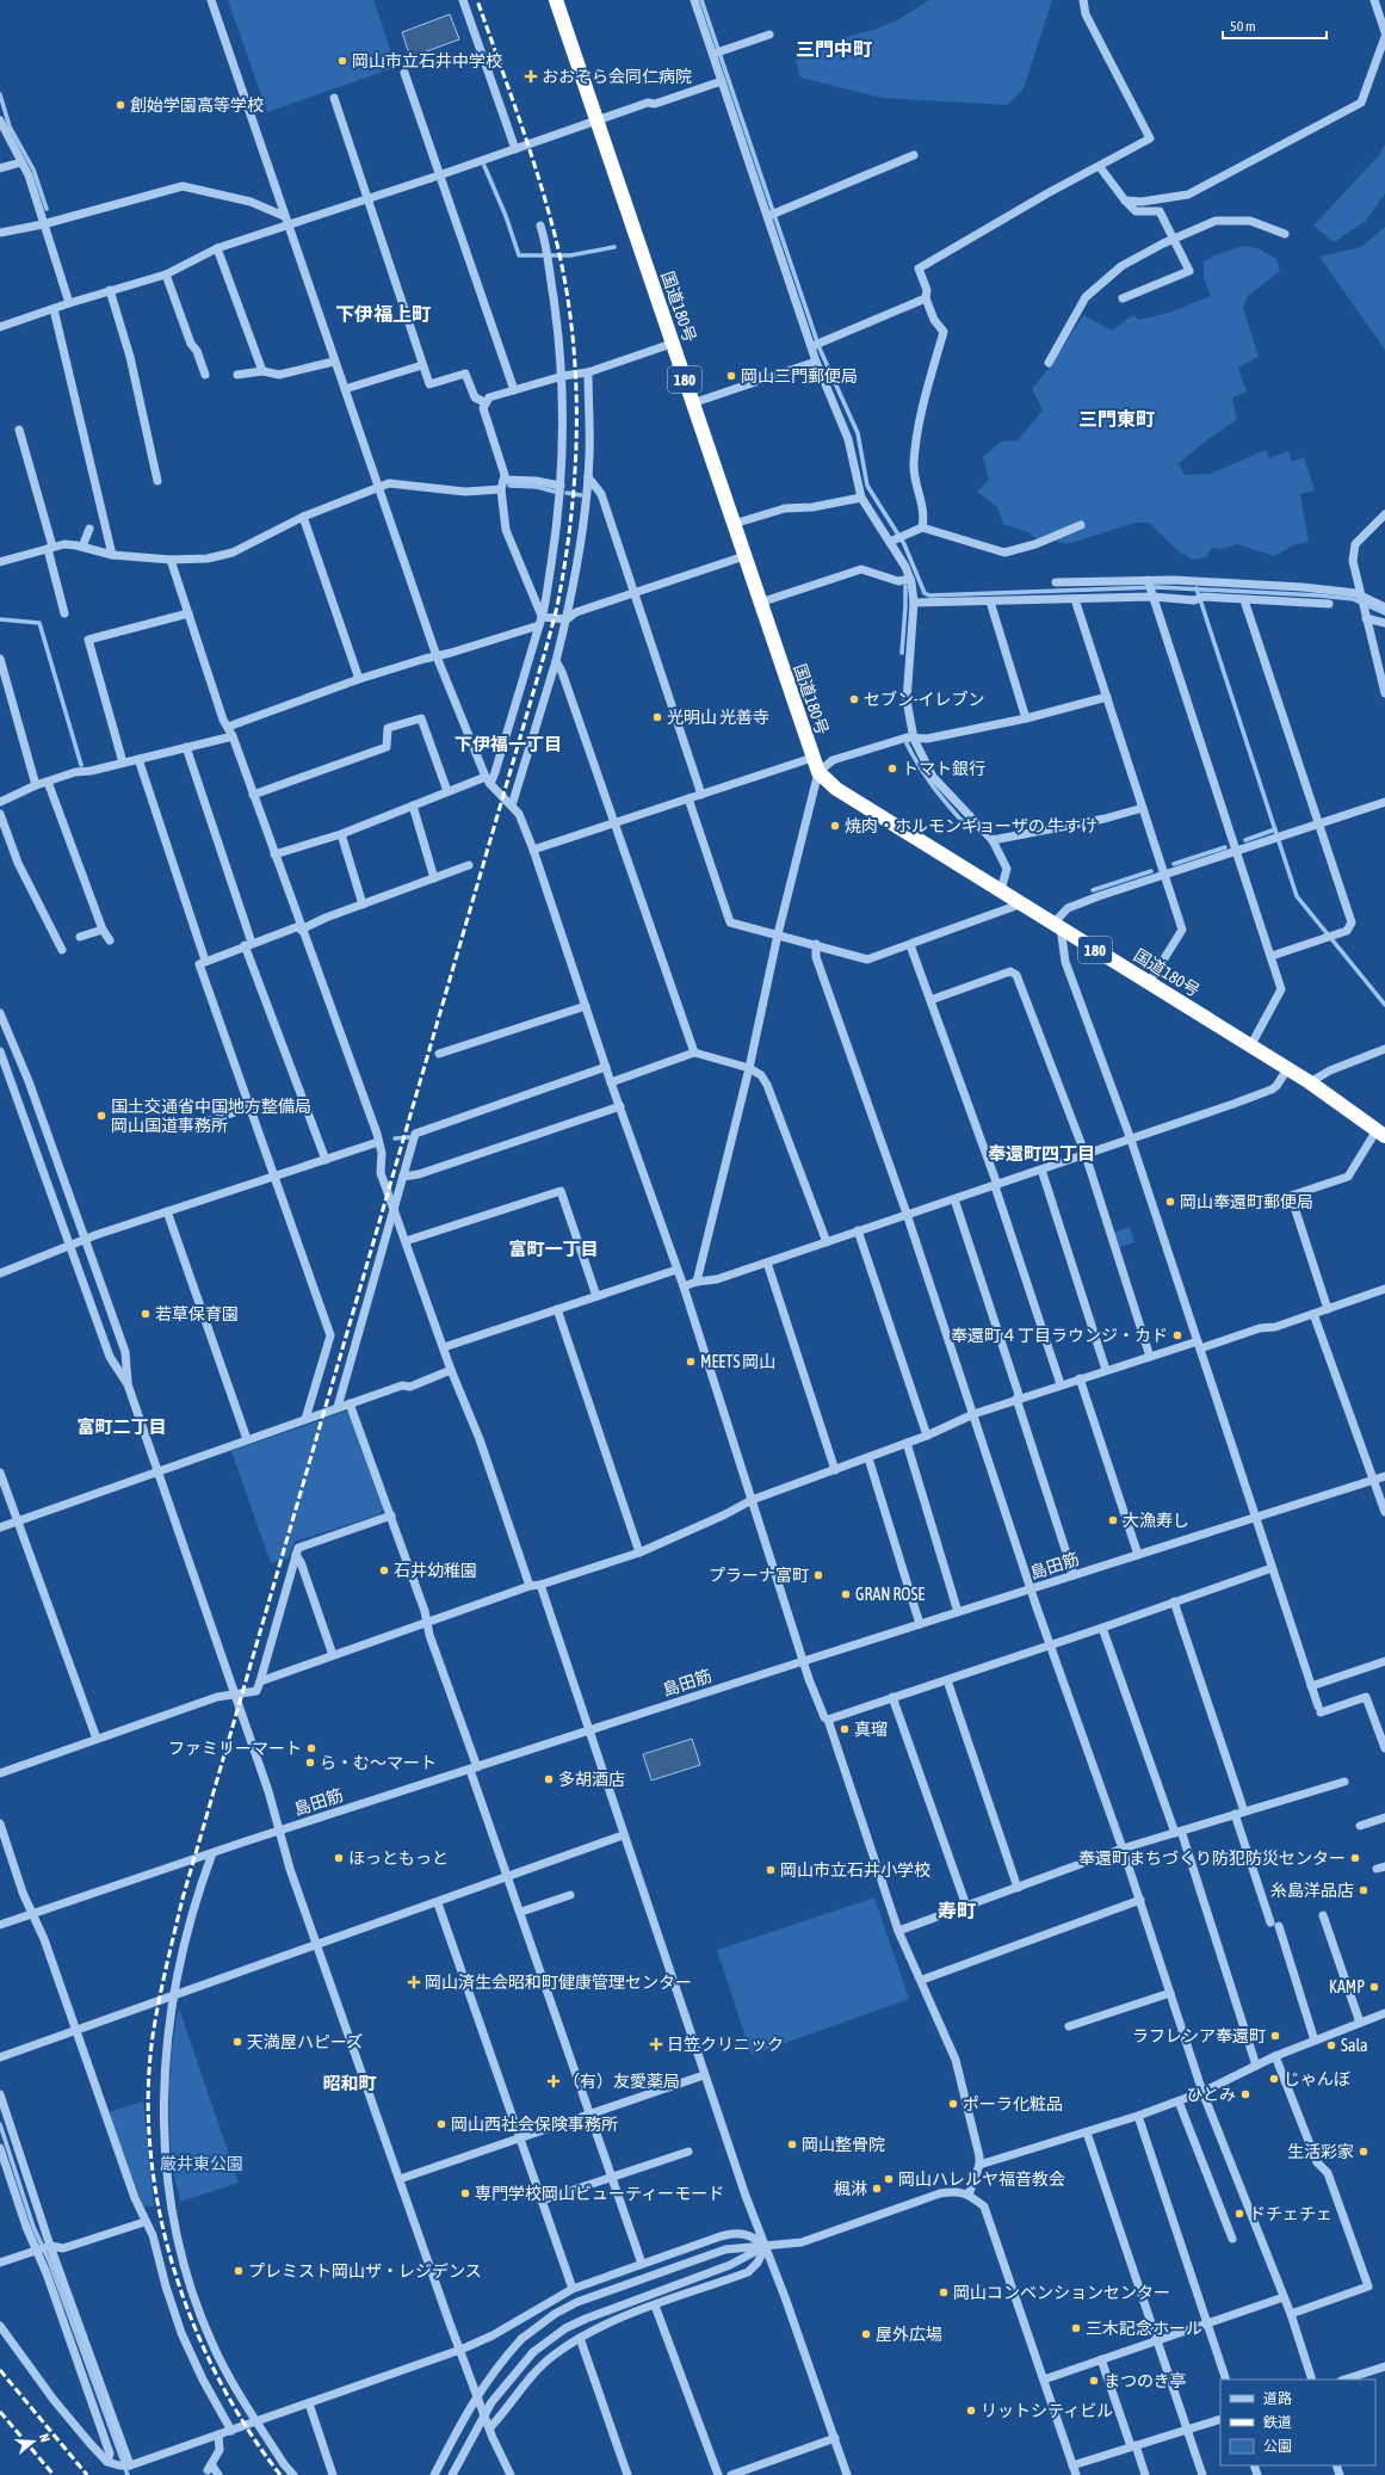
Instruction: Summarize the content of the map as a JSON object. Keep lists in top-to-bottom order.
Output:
{
  "streets": {
    "highway": ["国道180号", "180"],
    "street": ["島田筋"]
  },
  "districts": [
    "三門中町",
    "下伊福上町",
    "三門東町",
    "下伊福一丁目",
    "奉還町四丁目",
    "富町一丁目",
    "富町二丁目",
    "寿町",
    "昭和町"
  ],
  "parks": ["厳井東公園"],
  "places": {
    "other": [
      "岡山市立石井中学校",
      "創始学園高等学校",
      "岡山三門郵便局",
      "セブン-イレブン",
      "光明山 光善寺",
      "トマト銀行",
      "焼肉・ホルモンギョーザの 牛すけ",
      "国土交通省中国地方整備局 岡山国道事務所",
      "岡山奉還町郵便局",
      "若草保育園",
      "奉還町４丁目ラウンジ・カド",
      "MEETS 岡山",
      "大漁寿し",
      "石井幼稚園",
      "プラーナ富町",
      "GRAN ROSE",
      "真瑠",
      "ファミリーマート",
      "ら・む〜マート",
      "多胡酒店",
      "ほっともっと",
      "奉還町まちづくり防犯防災センター",
      "岡山市立石井小学校",
      "糸島洋品店",
      "KAMP",
      "ラフレシア奉還町",
      "天満屋ハピーズ",
      "Sala",
      "じゃんぼ",
      "ひとみ",
      "ポーラ化粧品",
      "岡山西社会保険事務所",
      "岡山整骨院",
      "生活彩家",
      "岡山ハレルヤ福音教会",
      "楓淋",
      "専門学校岡山ビューティーモード",
      "ドチェチェ",
      "プレミスト岡山ザ・レジデンス",
      "岡山コンベンションセンター",
      "三木記念ホール",
      "屋外広場",
      "まつのき亭",
      "リットシティビル"
    ],
    "health": [
      "おおぞら会同仁病院",
      "岡山済生会昭和町健康管理センター",
      "日笠クリニック",
      "（有）友愛薬局"
    ]
  },
  "legend": ["道路", "鉄道", "公園"],
  "scale_bar": "50 m",
  "north": "right"
}
